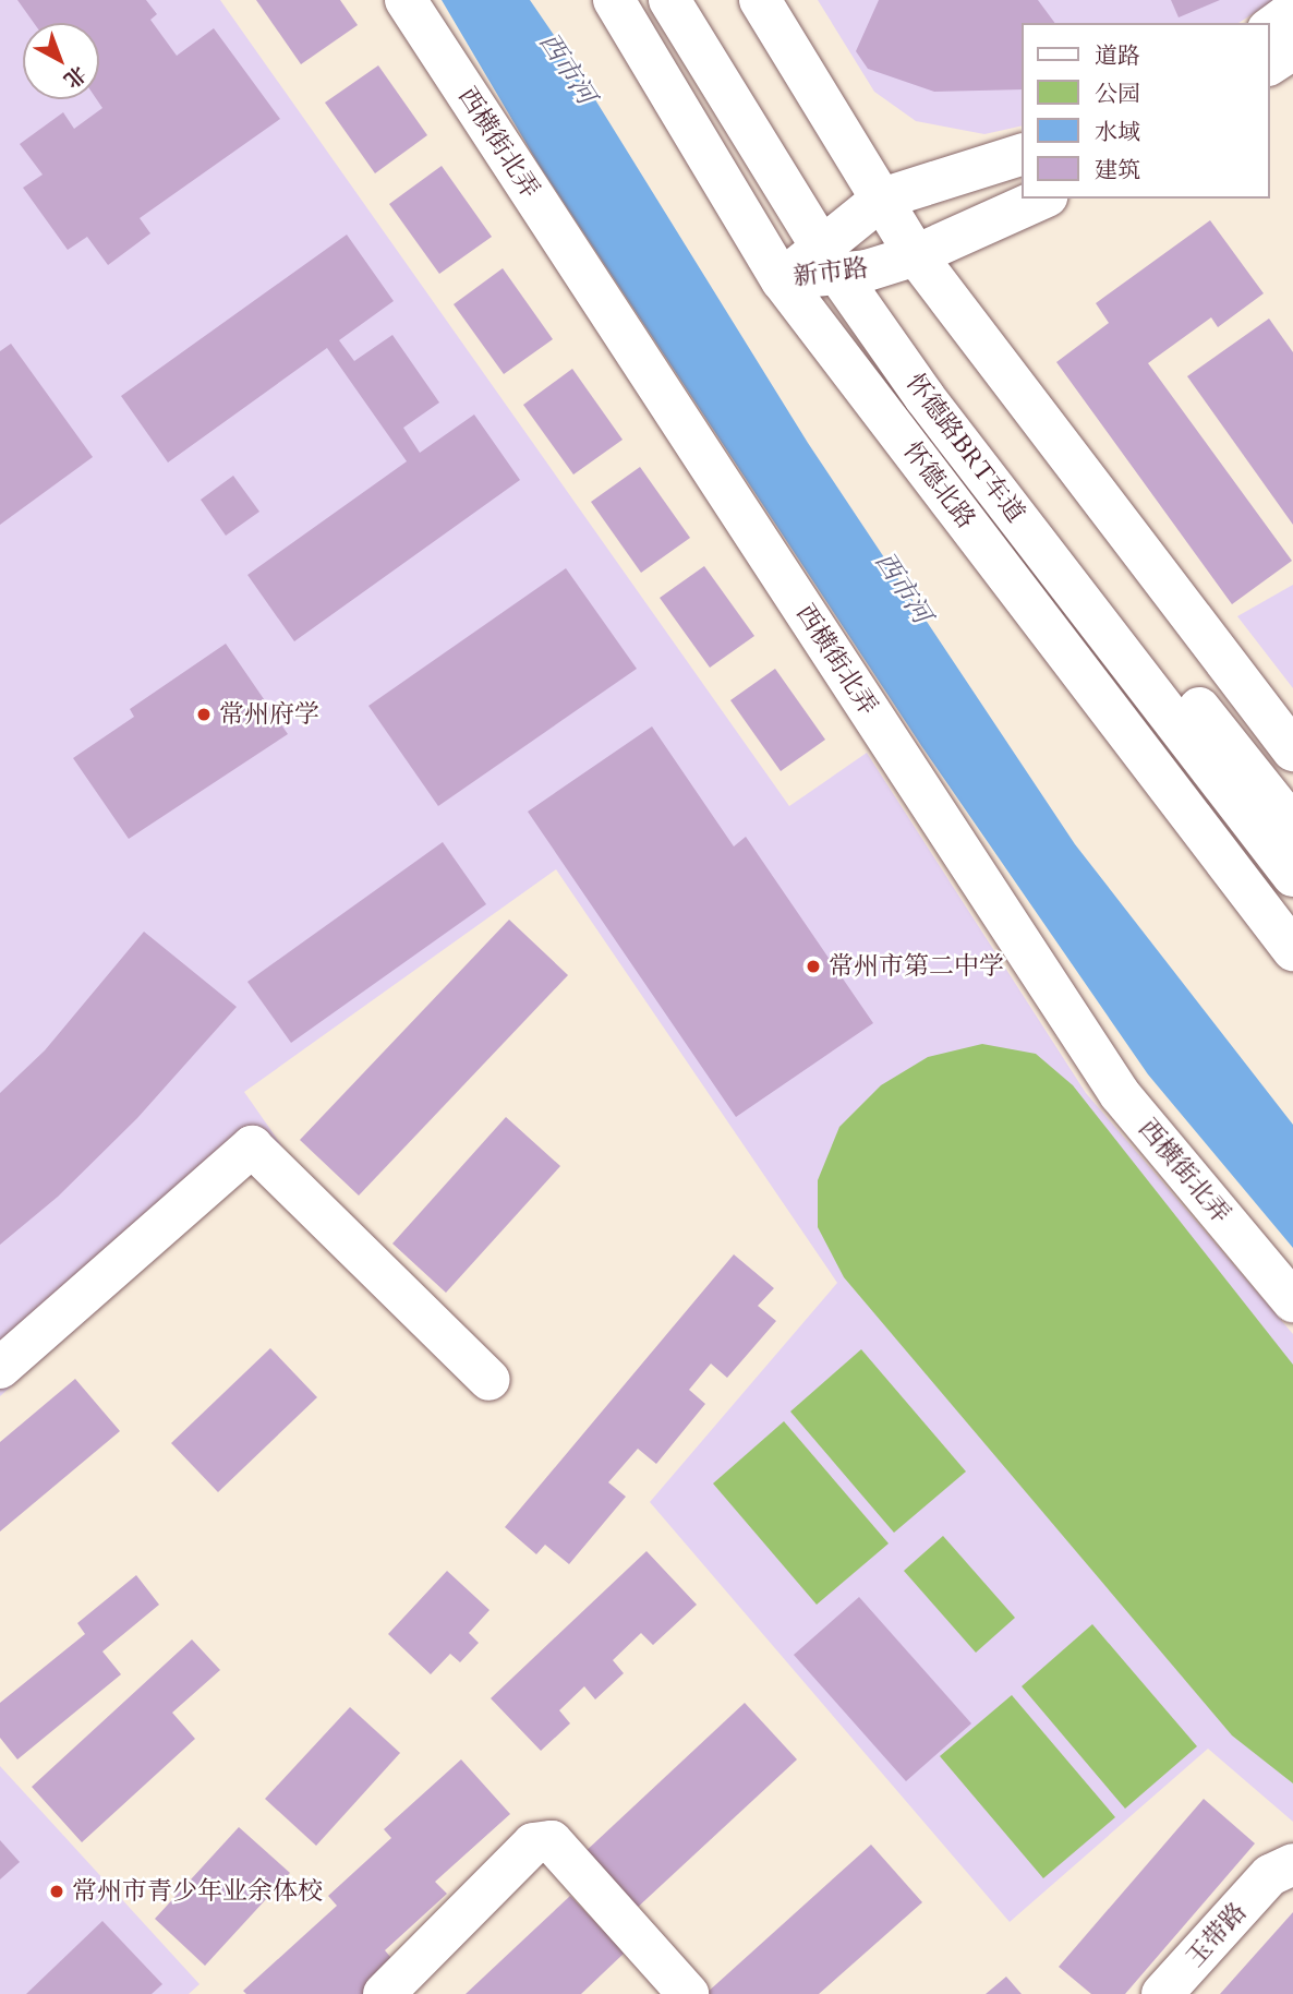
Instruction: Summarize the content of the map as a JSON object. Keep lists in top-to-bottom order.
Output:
{
  "streets": {
    "street": [
      "西横街北弄",
      "新市路",
      "怀德路BRT车道",
      "怀德北路",
      "玉带路"
    ]
  },
  "crossings": [
    ["新市路", "怀德路BRT车道"],
    ["新市路", "怀德北路"]
  ],
  "water": ["西市河"],
  "places": ["常州府学", "常州市第二中学", "常州市青少年业余体校"],
  "legend": [
    "道路",
    "公园",
    "水域",
    "建筑"
  ],
  "north": "bottom right"
}
